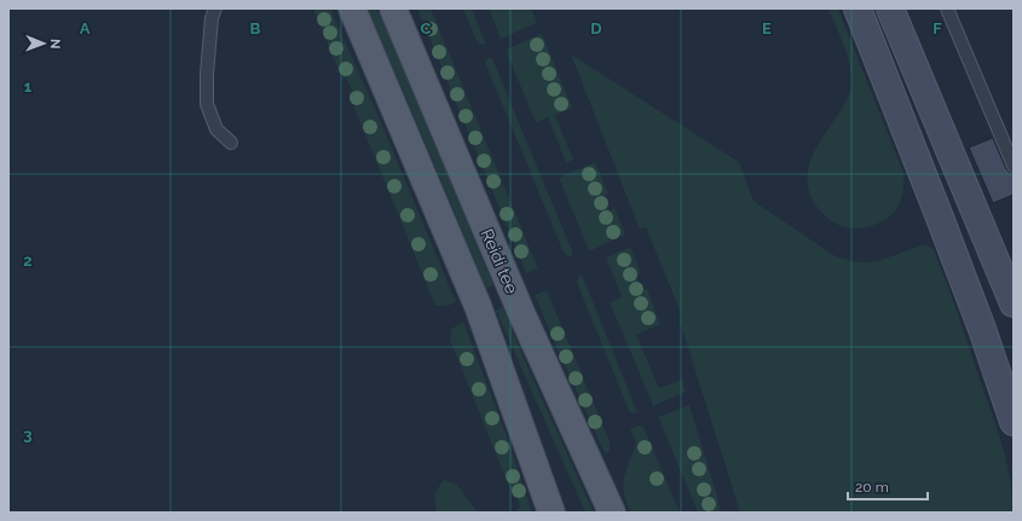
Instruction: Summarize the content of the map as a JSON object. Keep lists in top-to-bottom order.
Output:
{
  "streets": {
    "main road": ["Reidi tee"]
  },
  "scale_bar": "20 m",
  "north": "right",
  "grid": {
    "columns": [
      "A",
      "B",
      "C",
      "D",
      "E",
      "F"
    ],
    "rows": ["1", "2", "3"]
  }
}
